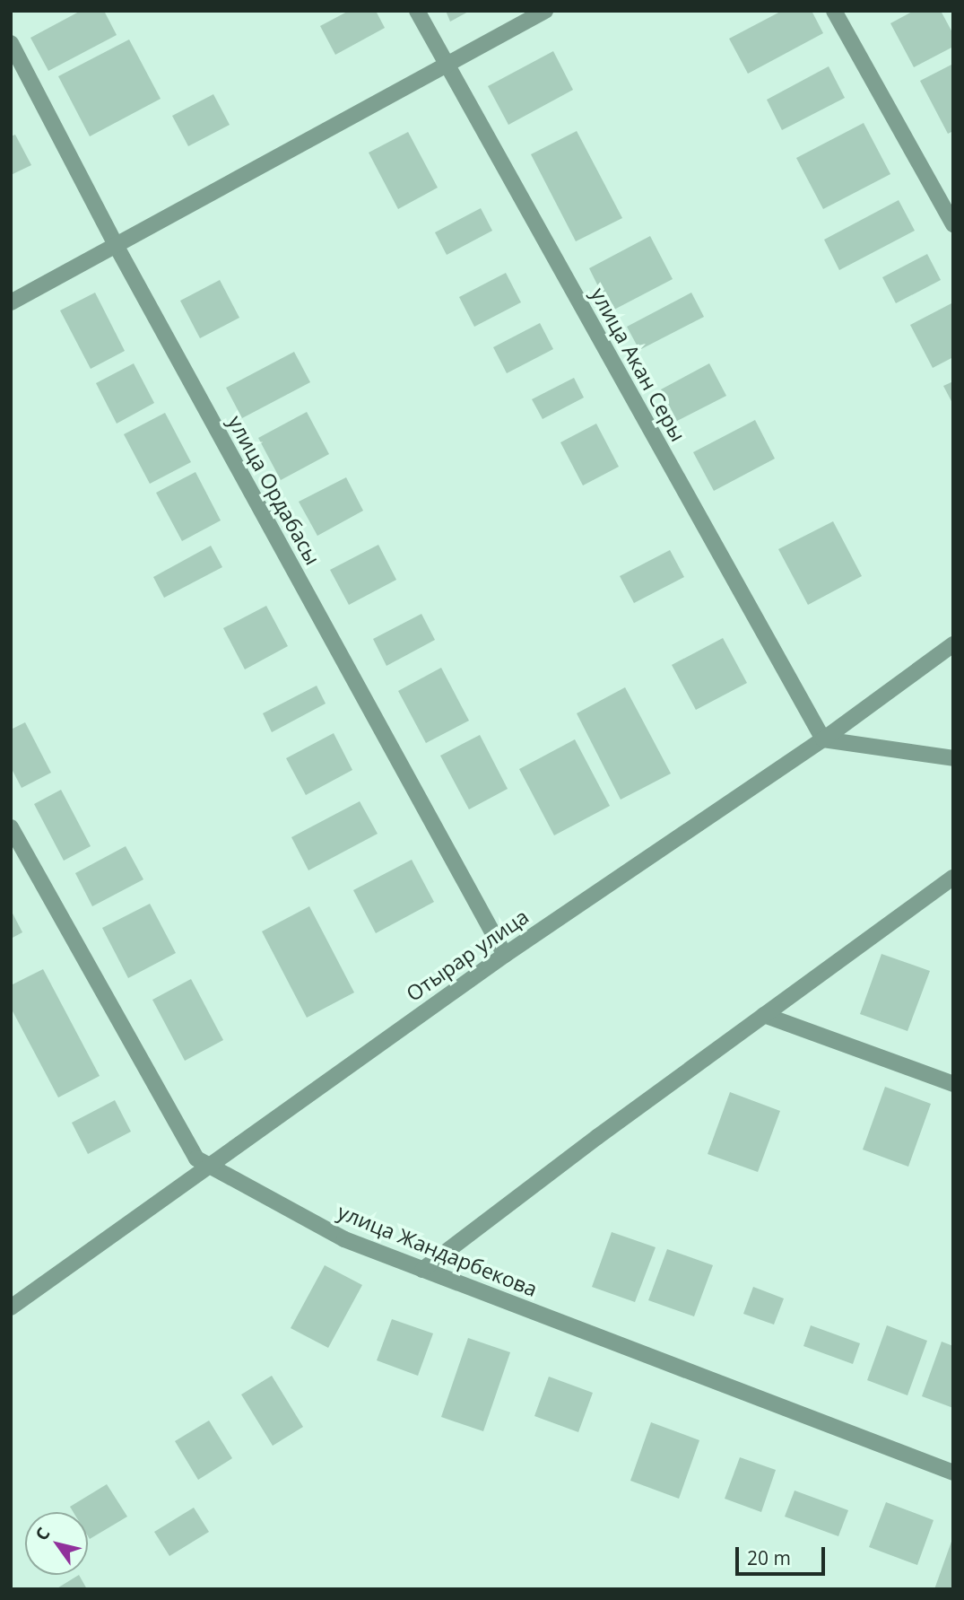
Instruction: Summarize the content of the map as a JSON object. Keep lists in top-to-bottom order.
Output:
{
  "streets": {
    "street": [
      "улица Акан Серы",
      "улица Ордабасы",
      "Отырар улица",
      "улица Жандарбекова"
    ]
  },
  "crossings": [
    ["улица Акан Серы", "Отырар улица"],
    ["улица Ордабасы", "Отырар улица"],
    ["Отырар улица", "улица Жандарбекова"]
  ],
  "scale_bar": "20 m",
  "north": "top left"
}
